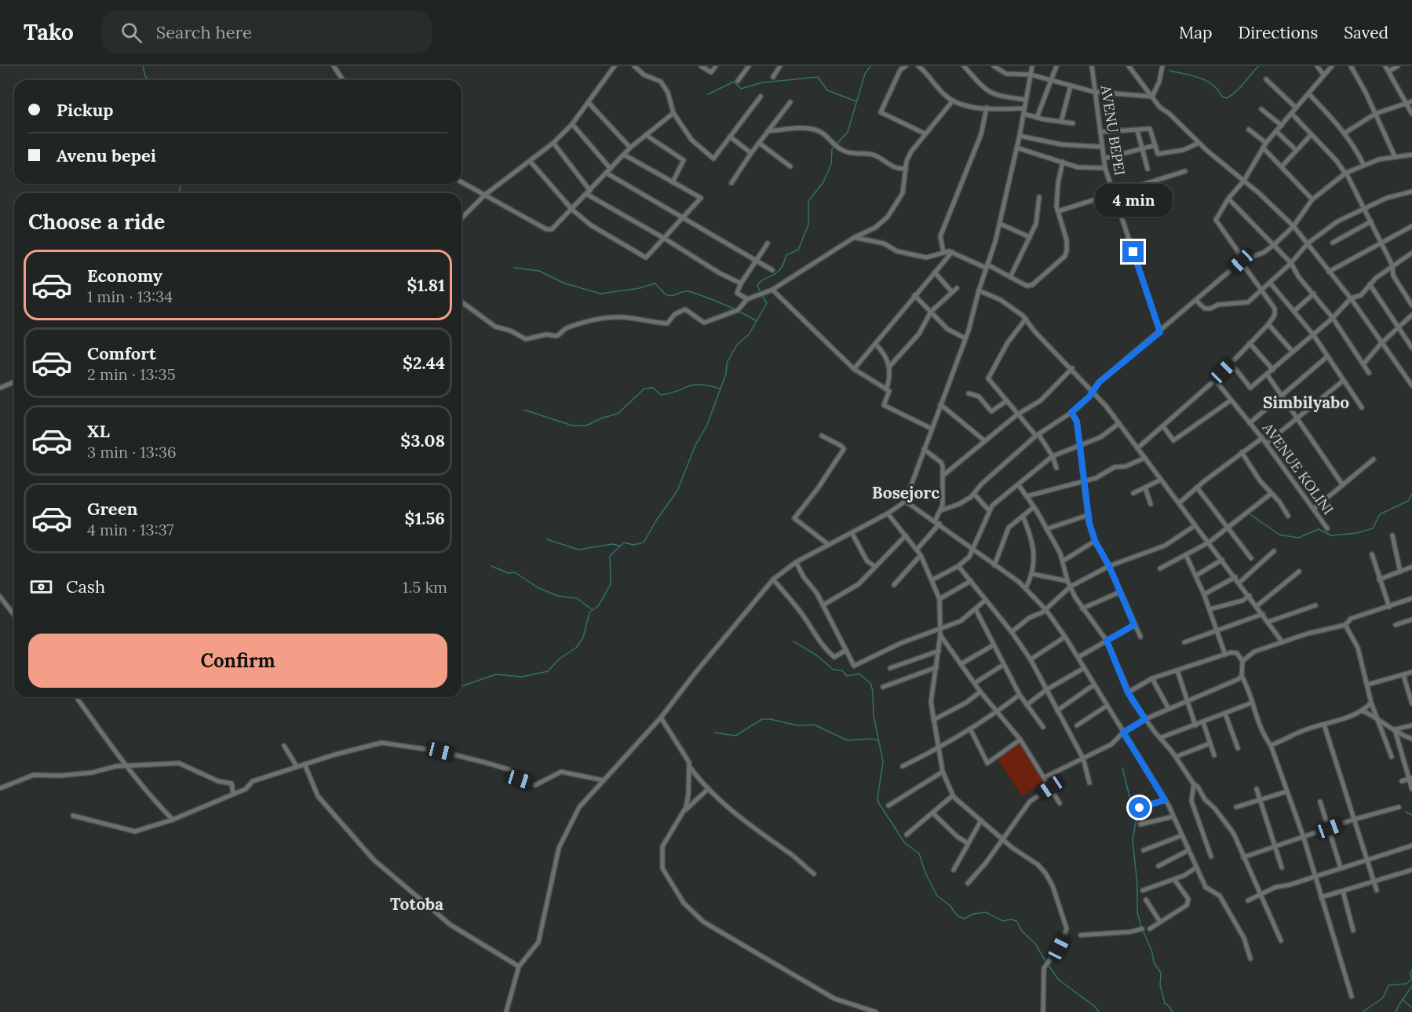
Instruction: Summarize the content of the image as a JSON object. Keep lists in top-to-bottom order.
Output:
{
  "streets": {
    "street": ["AVENU BEPEI", "AVENUE KOLINI"]
  },
  "districts": ["Simbilyabo", "Bosejorc", "Totoba"],
  "page": {
    "header": "Tako",
    "search": "Search here",
    "nav": ["Map", "Directions", "Saved"],
    "banner": ["Pickup", "Avenu bepei"],
    "bubble": "4 min",
    "heading": "Choose a ride",
    "list": [
      {
        "name": "Economy",
        "note": "1 min · 13:34",
        "value": "$1.81"
      },
      {
        "name": "Comfort",
        "note": "2 min · 13:35",
        "value": "$2.44"
      },
      {
        "name": "XL",
        "note": "3 min · 13:36",
        "value": "$3.08"
      },
      {
        "name": "Green",
        "note": "4 min · 13:37",
        "value": "$1.56"
      }
    ],
    "pay": ["Cash", "1.5 km"],
    "buttons": "Confirm"
  }
}
